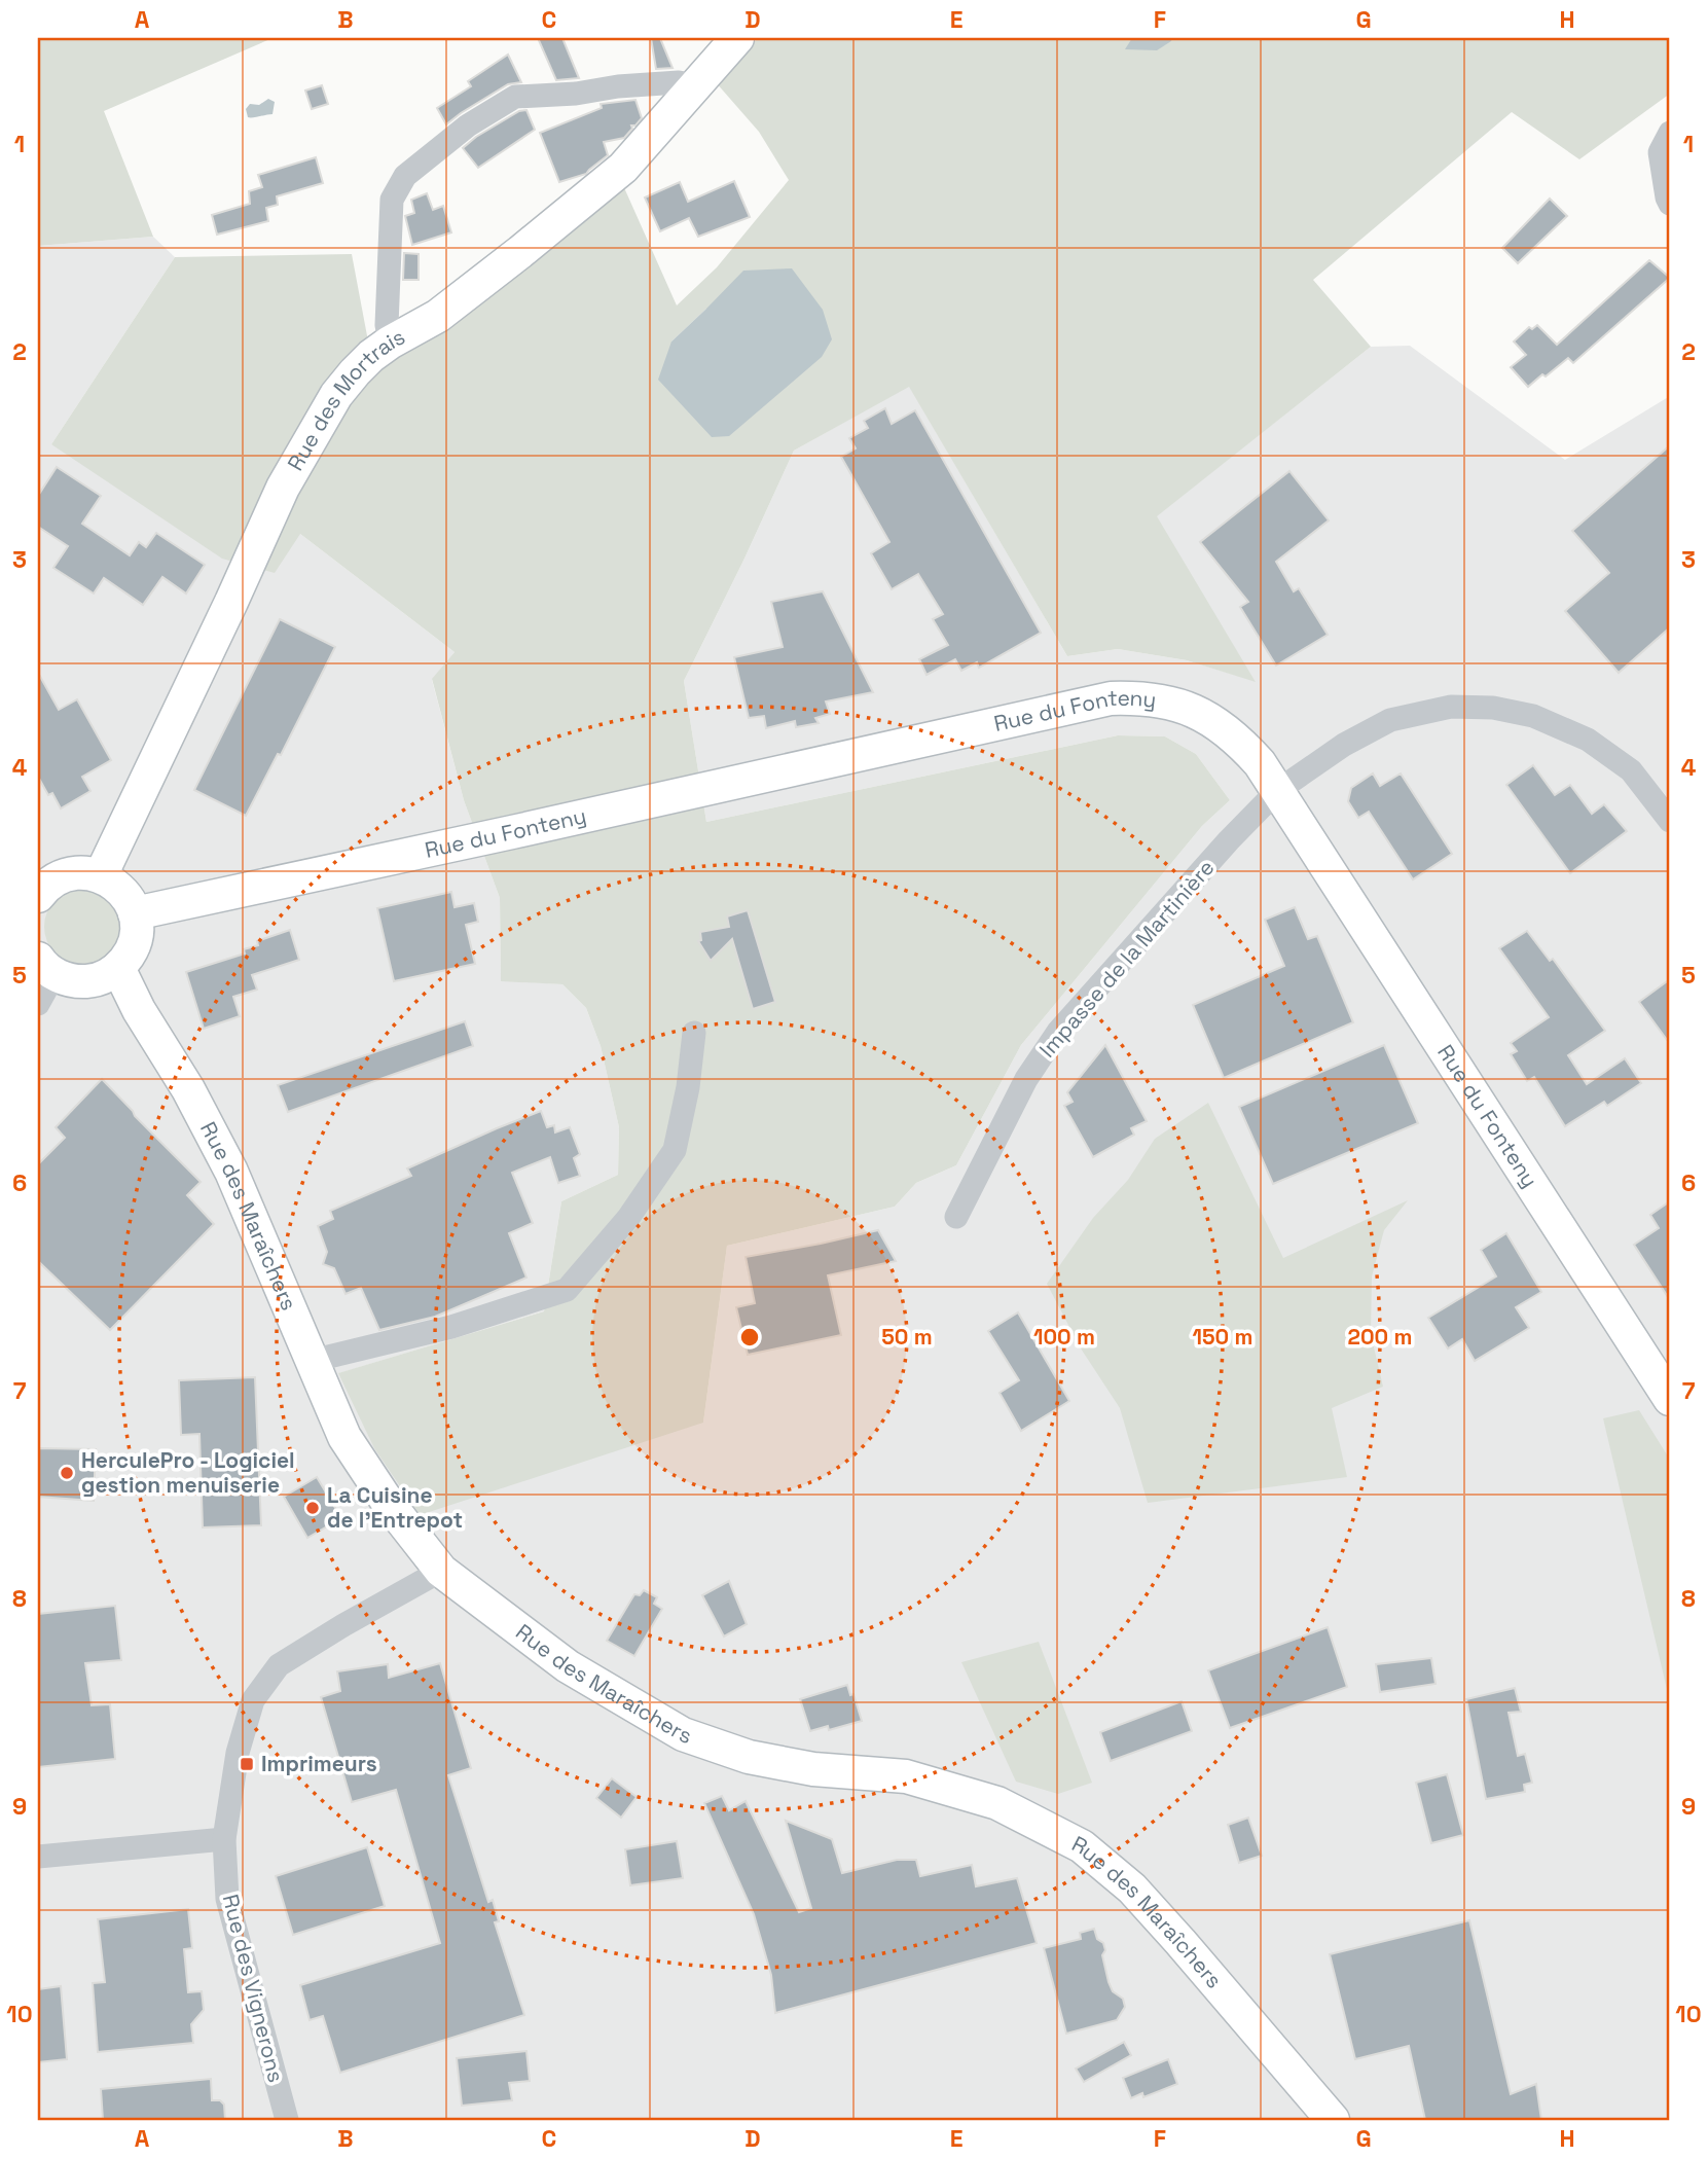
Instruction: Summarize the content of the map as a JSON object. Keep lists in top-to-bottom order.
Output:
{
  "streets": {
    "street": [
      "Rue des Mortrais",
      "Rue du Fonteny",
      "Impasse de la Martinière",
      "Rue des Maraîchers",
      "Rue des Vignerons"
    ]
  },
  "crossings": [
    ["Rue du Fonteny", "Impasse de la Martinière"],
    ["Rue des Maraîchers", "Rue des Vignerons"]
  ],
  "places": {
    "other": ["HerculePro - Logiciel gestion menuiserie", "La Cuisine de l'Entrepot"],
    "transit": ["Imprimeurs"]
  },
  "grid": {
    "columns": [
      "A",
      "B",
      "C",
      "D",
      "E",
      "F",
      "G",
      "H"
    ],
    "rows": [
      "1",
      "2",
      "3",
      "4",
      "5",
      "6",
      "7",
      "8",
      "9",
      "10"
    ]
  },
  "rings": [
    "50 m",
    "100 m",
    "150 m",
    "200 m"
  ]
}
